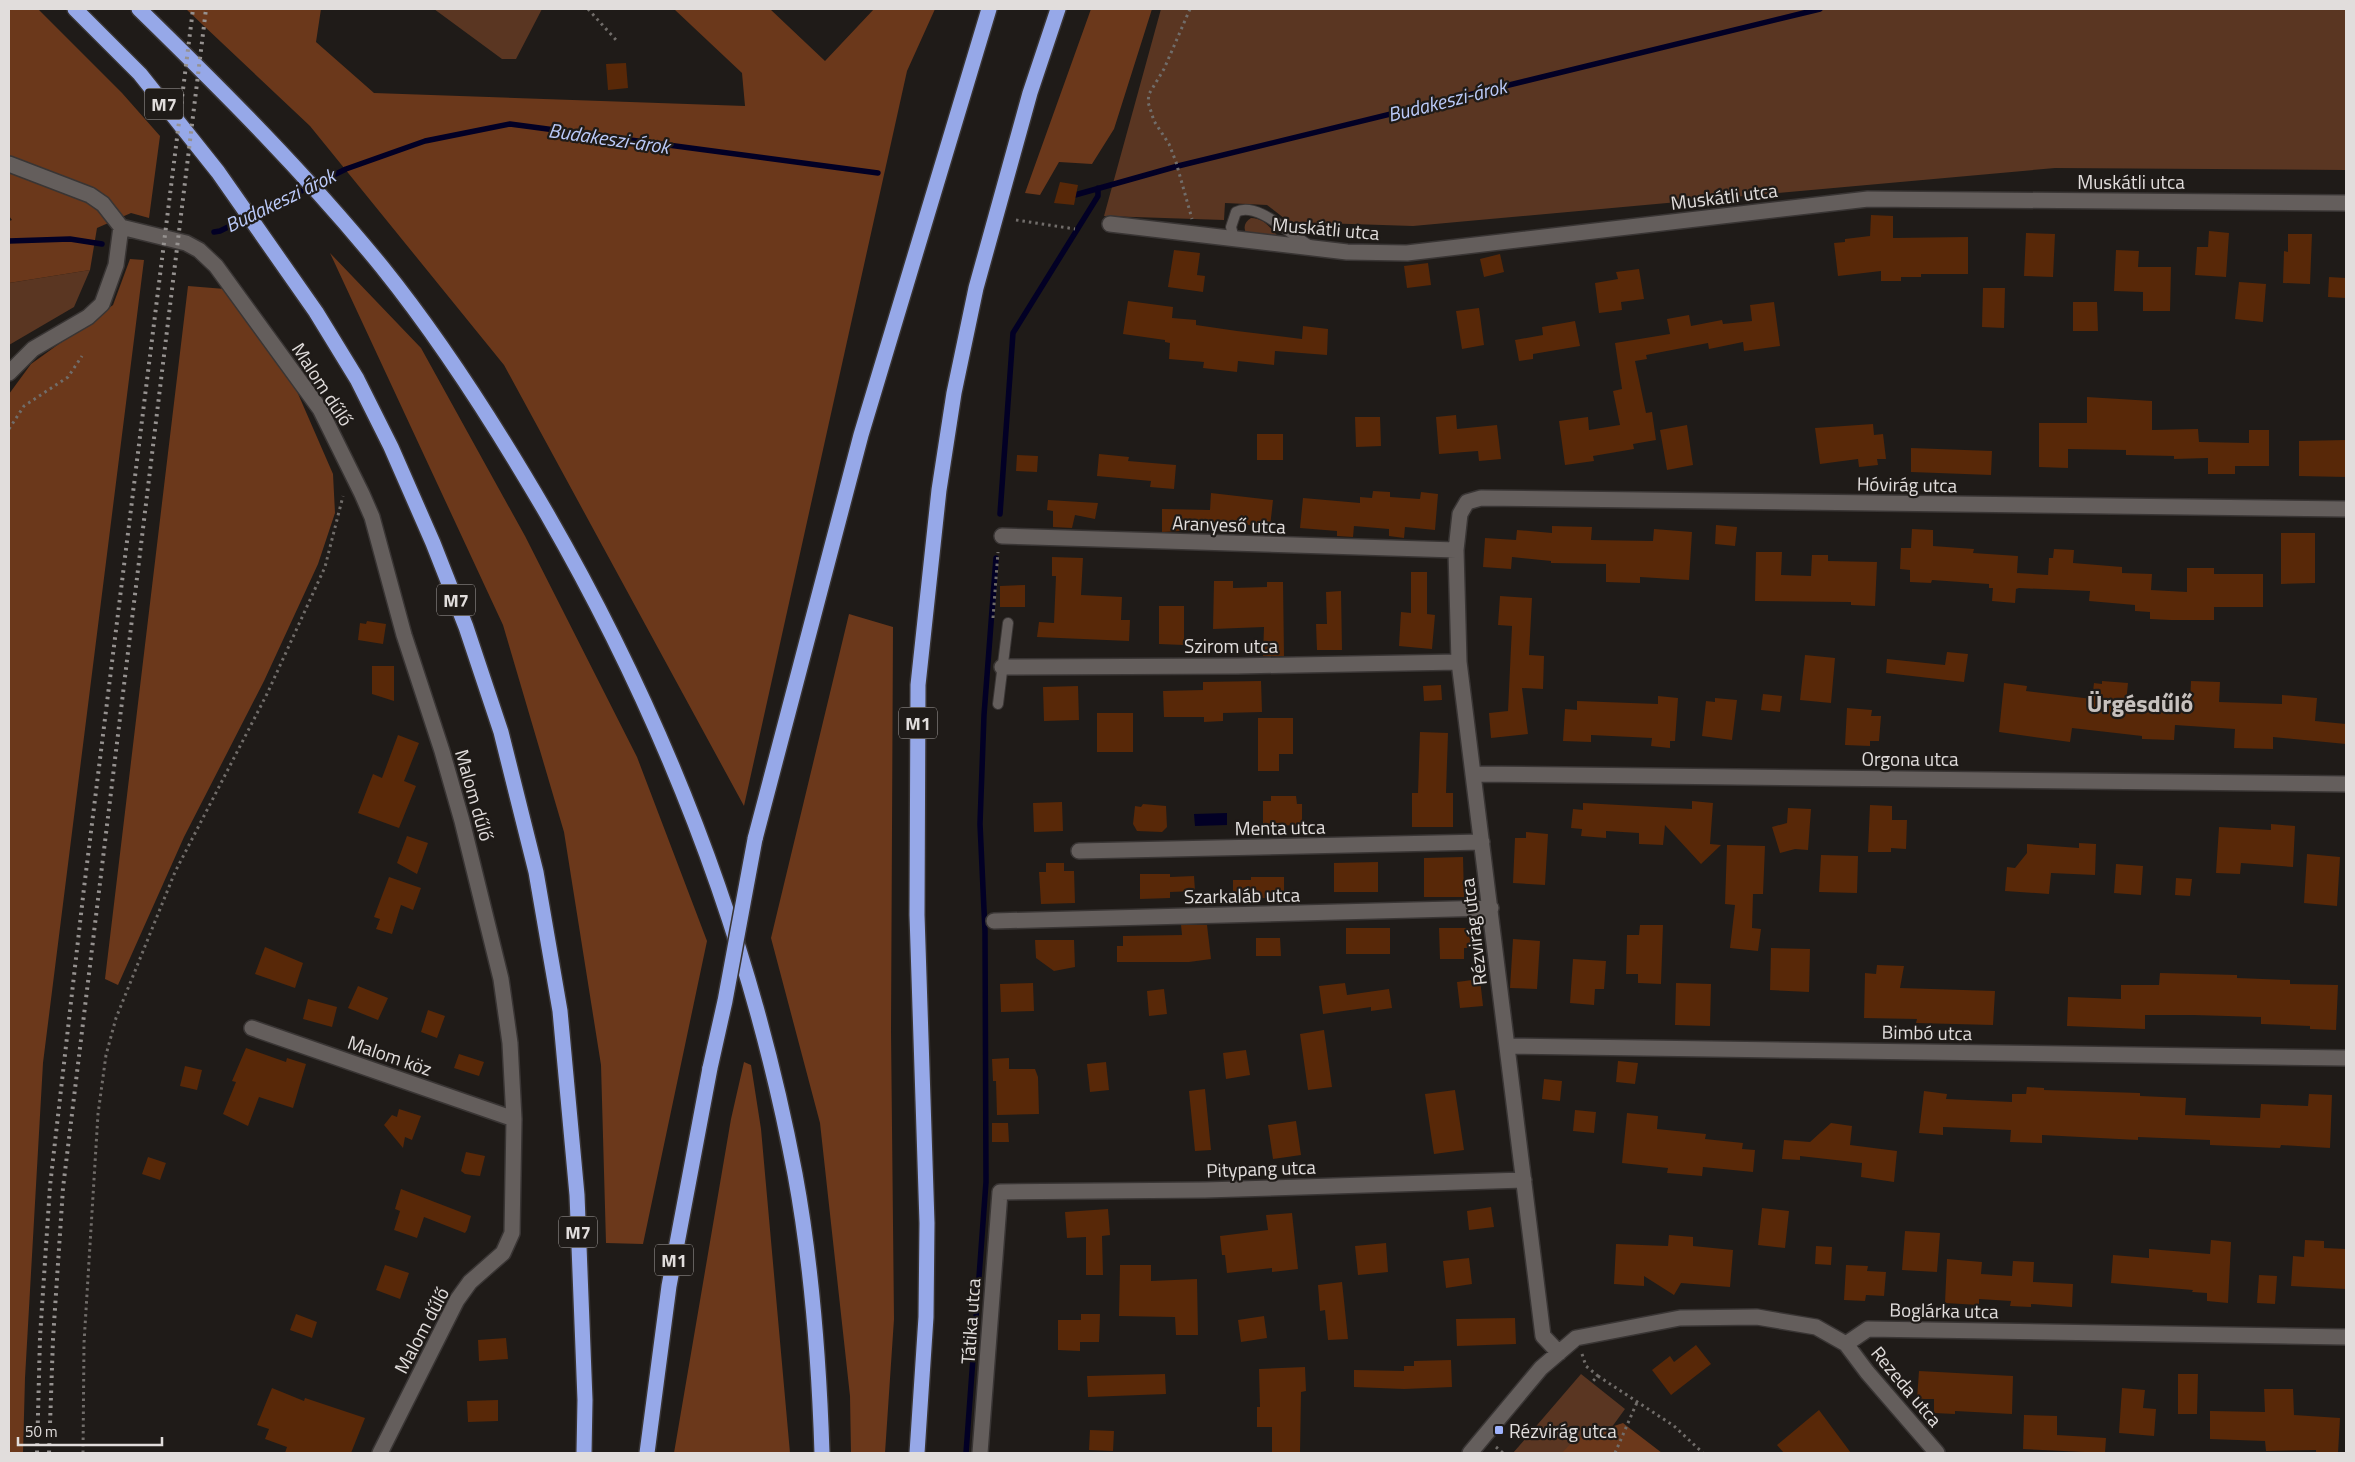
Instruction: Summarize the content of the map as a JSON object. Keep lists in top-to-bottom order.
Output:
{
  "streets": {
    "highway": ["M7", "M1"],
    "street": [
      "Muskátli utca",
      "Malom dűlő",
      "Hóvirág utca",
      "Aranyeső utca",
      "Szirom utca",
      "Orgona utca",
      "Menta utca",
      "Szarkaláb utca",
      "Rézvirág utca",
      "Bimbó utca",
      "Malom köz",
      "Pitypang utca",
      "Boglárka utca",
      "Tátika utca",
      "Rezeda utca"
    ]
  },
  "crossings": [
    ["Malom dűlő", "Malom köz"],
    ["Hóvirág utca", "Rézvirág utca"],
    ["Aranyeső utca", "Rézvirág utca"],
    ["Szirom utca", "Rézvirág utca"],
    ["Orgona utca", "Rézvirág utca"],
    ["Menta utca", "Rézvirág utca"],
    ["Szarkaláb utca", "Rézvirág utca"],
    ["Rézvirág utca", "Bimbó utca"],
    ["Rézvirág utca", "Pitypang utca"],
    ["Pitypang utca", "Tátika utca"],
    ["Boglárka utca", "Rezeda utca"]
  ],
  "districts": ["Ürgésdűlő"],
  "water": ["Budakeszi-árok", "Budakeszi árok"],
  "places": {
    "transit": ["Rézvirág utca"]
  },
  "scale_bar": "50 m"
}
